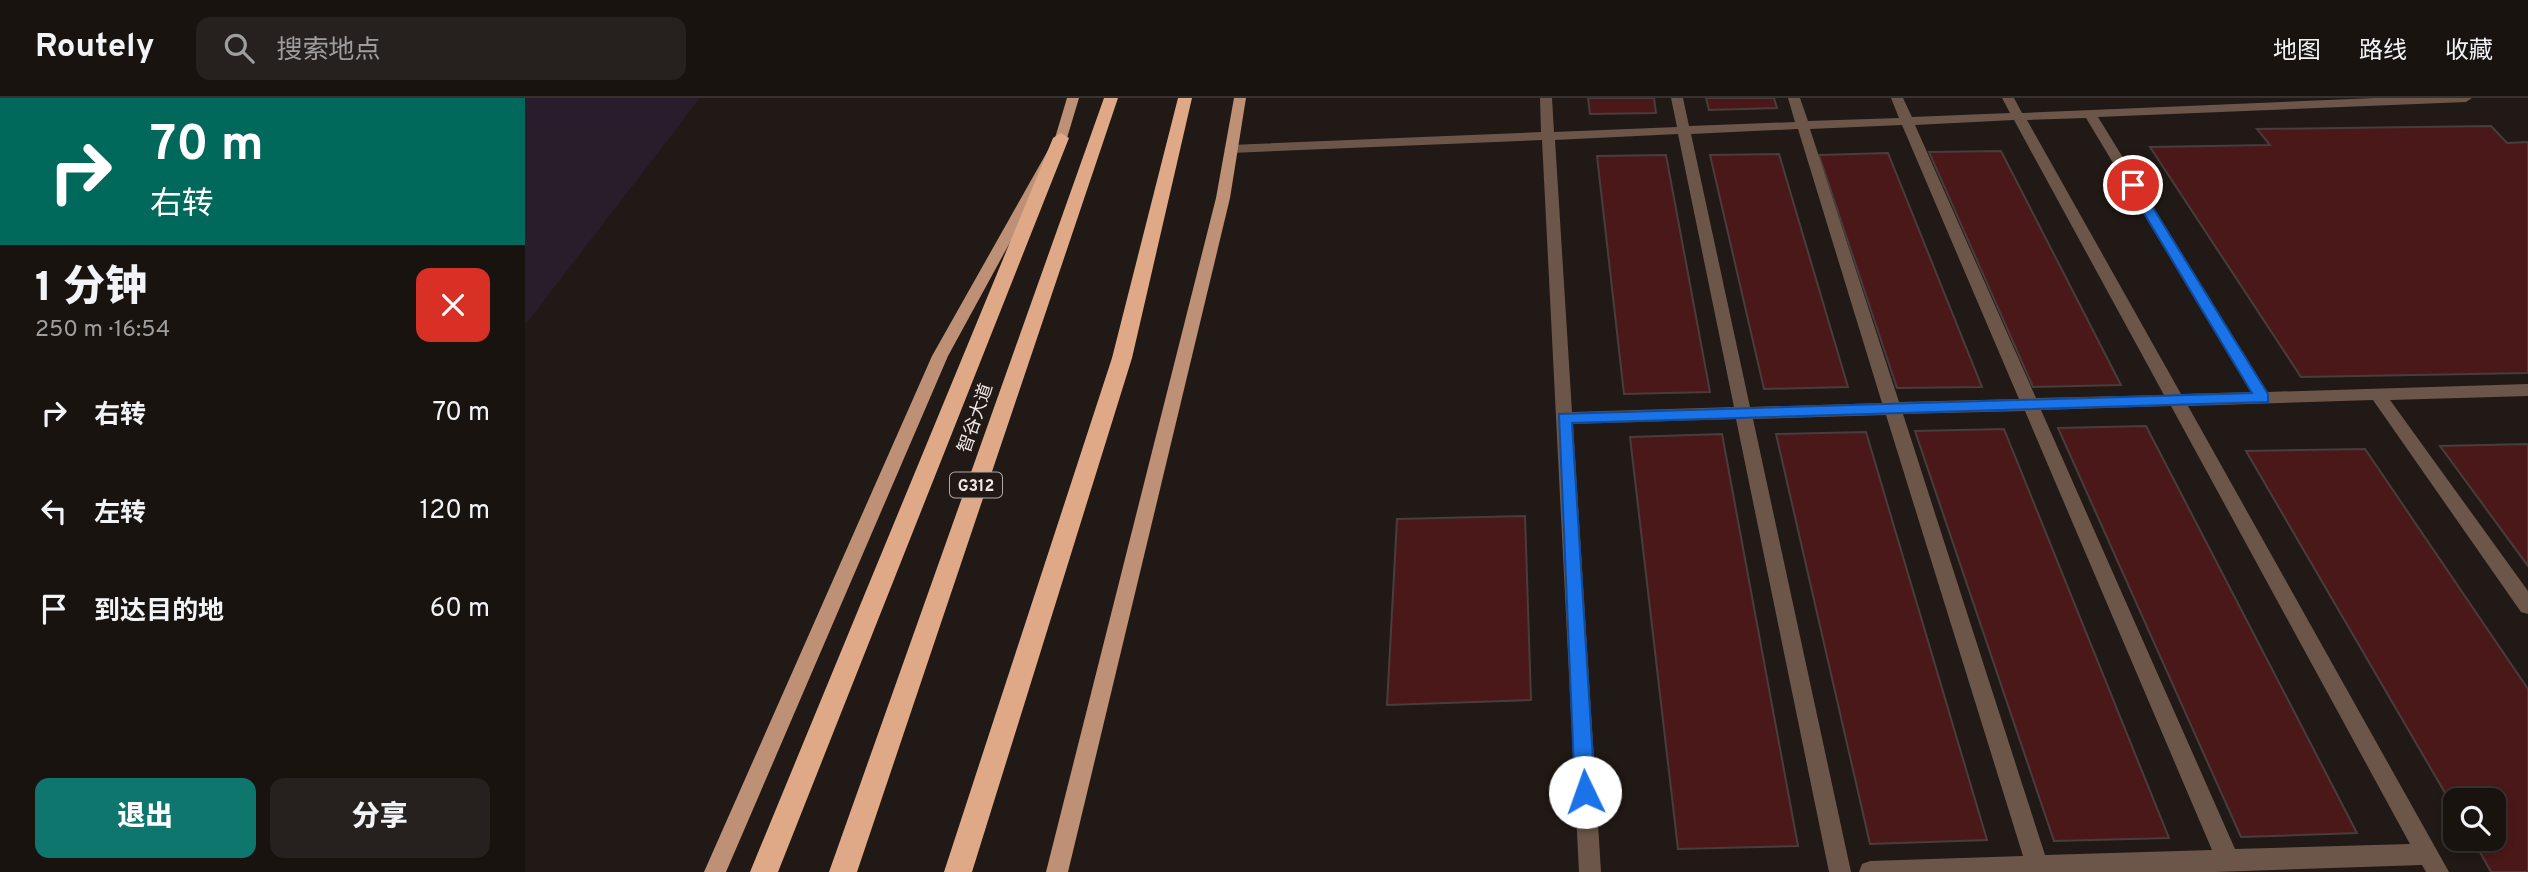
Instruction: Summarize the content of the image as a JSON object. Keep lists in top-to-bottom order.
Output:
{
  "streets": {
    "highway": ["智谷大道", "G312"]
  },
  "page": {
    "header": "Routely",
    "search": "搜索地点",
    "nav": ["地图", "路线", "收藏"],
    "turn": ["70 m", "右转"],
    "heading": ["1 分钟", "250 m · 16:54"],
    "list": [
      {
        "name": "右转",
        "value": "70 m"
      },
      {
        "name": "左转",
        "value": "120 m"
      },
      {
        "name": "到达目的地",
        "value": "60 m"
      }
    ],
    "buttons": ["退出", "分享"]
  }
}
